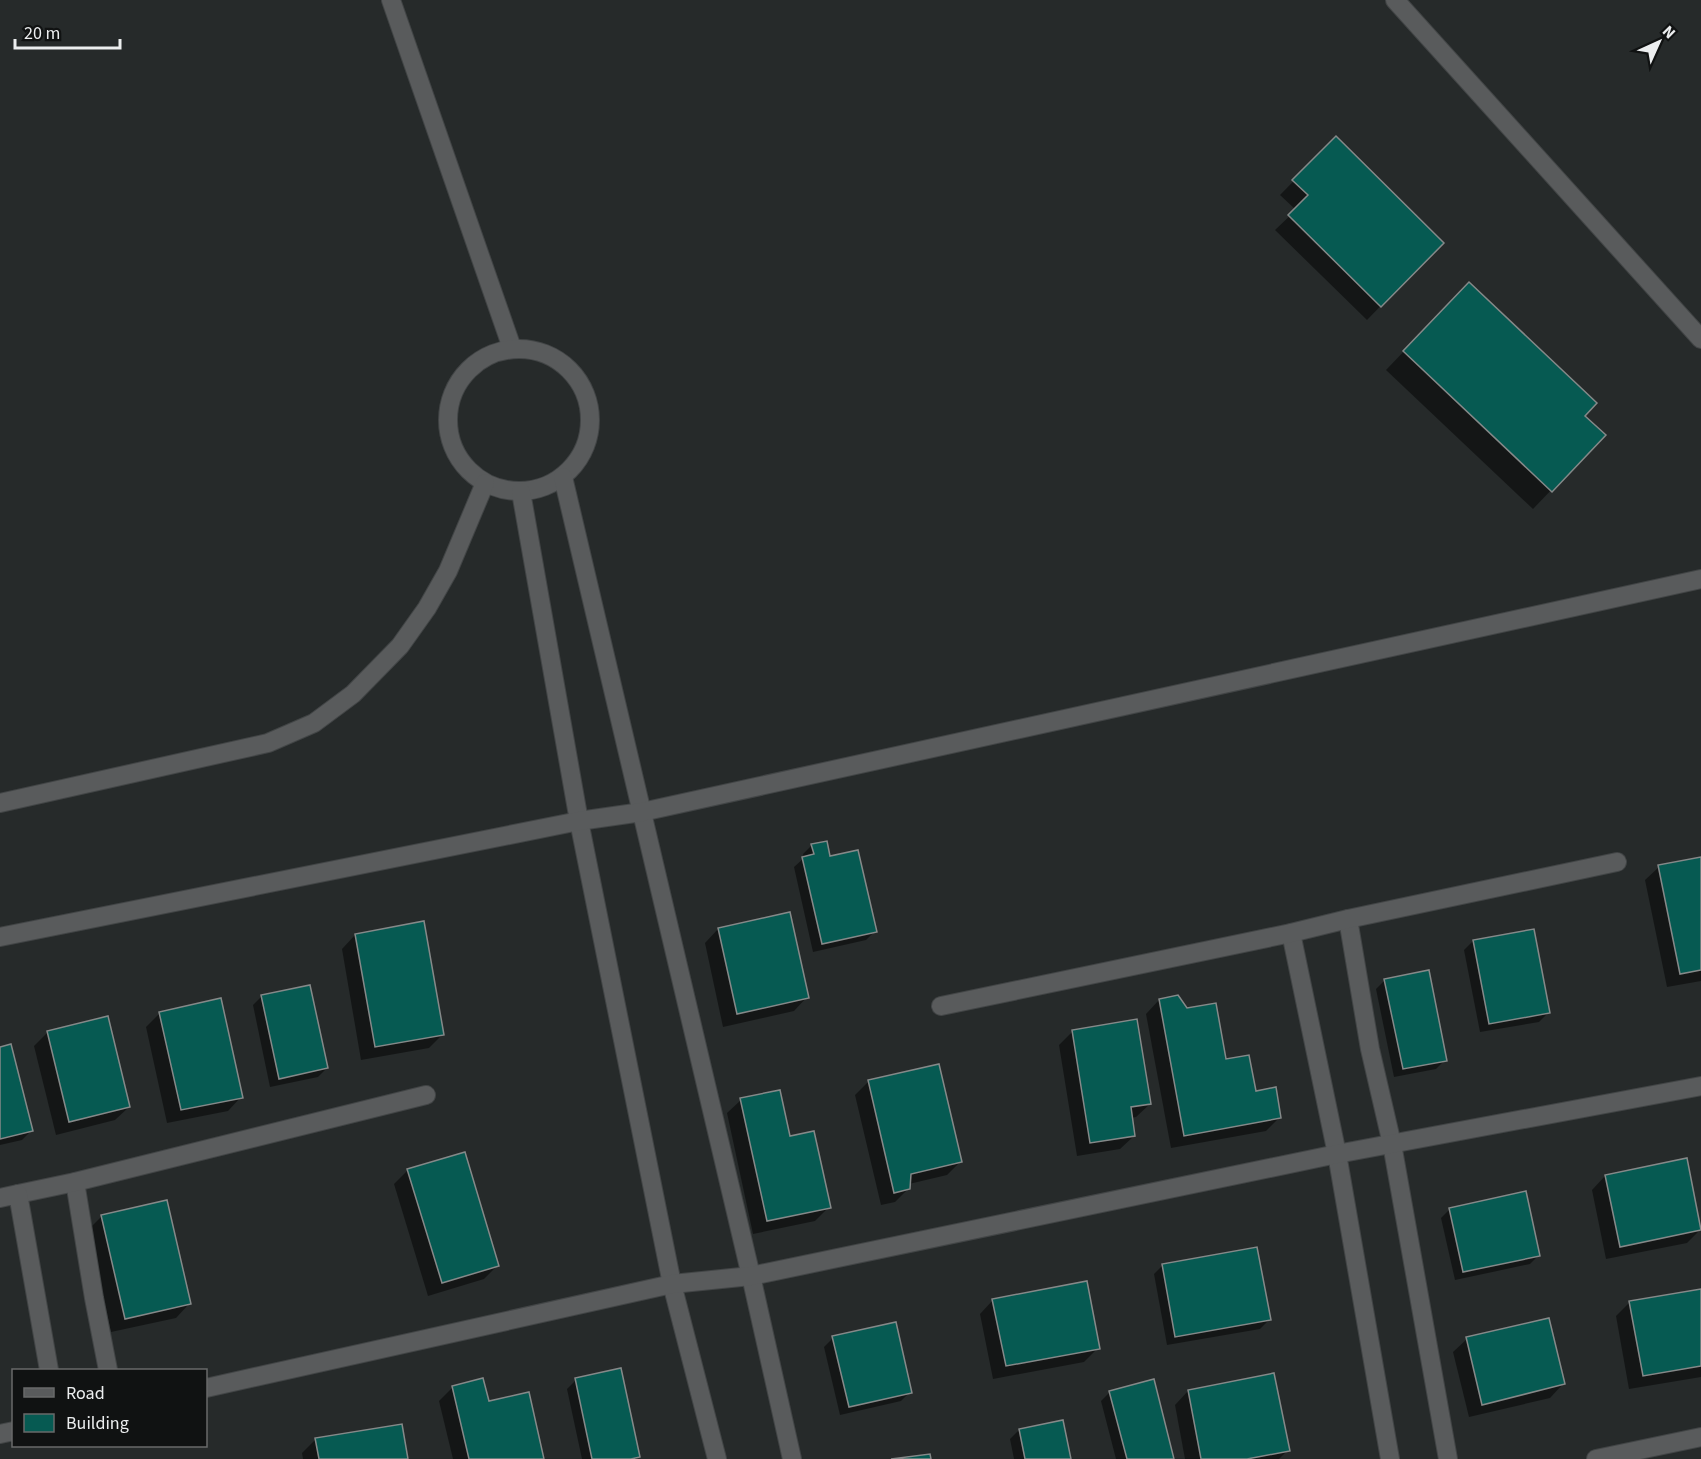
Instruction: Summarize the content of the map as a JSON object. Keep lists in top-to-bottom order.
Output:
{
  "legend": ["Road", "Building"],
  "scale_bar": "20 m",
  "north": "top right"
}
